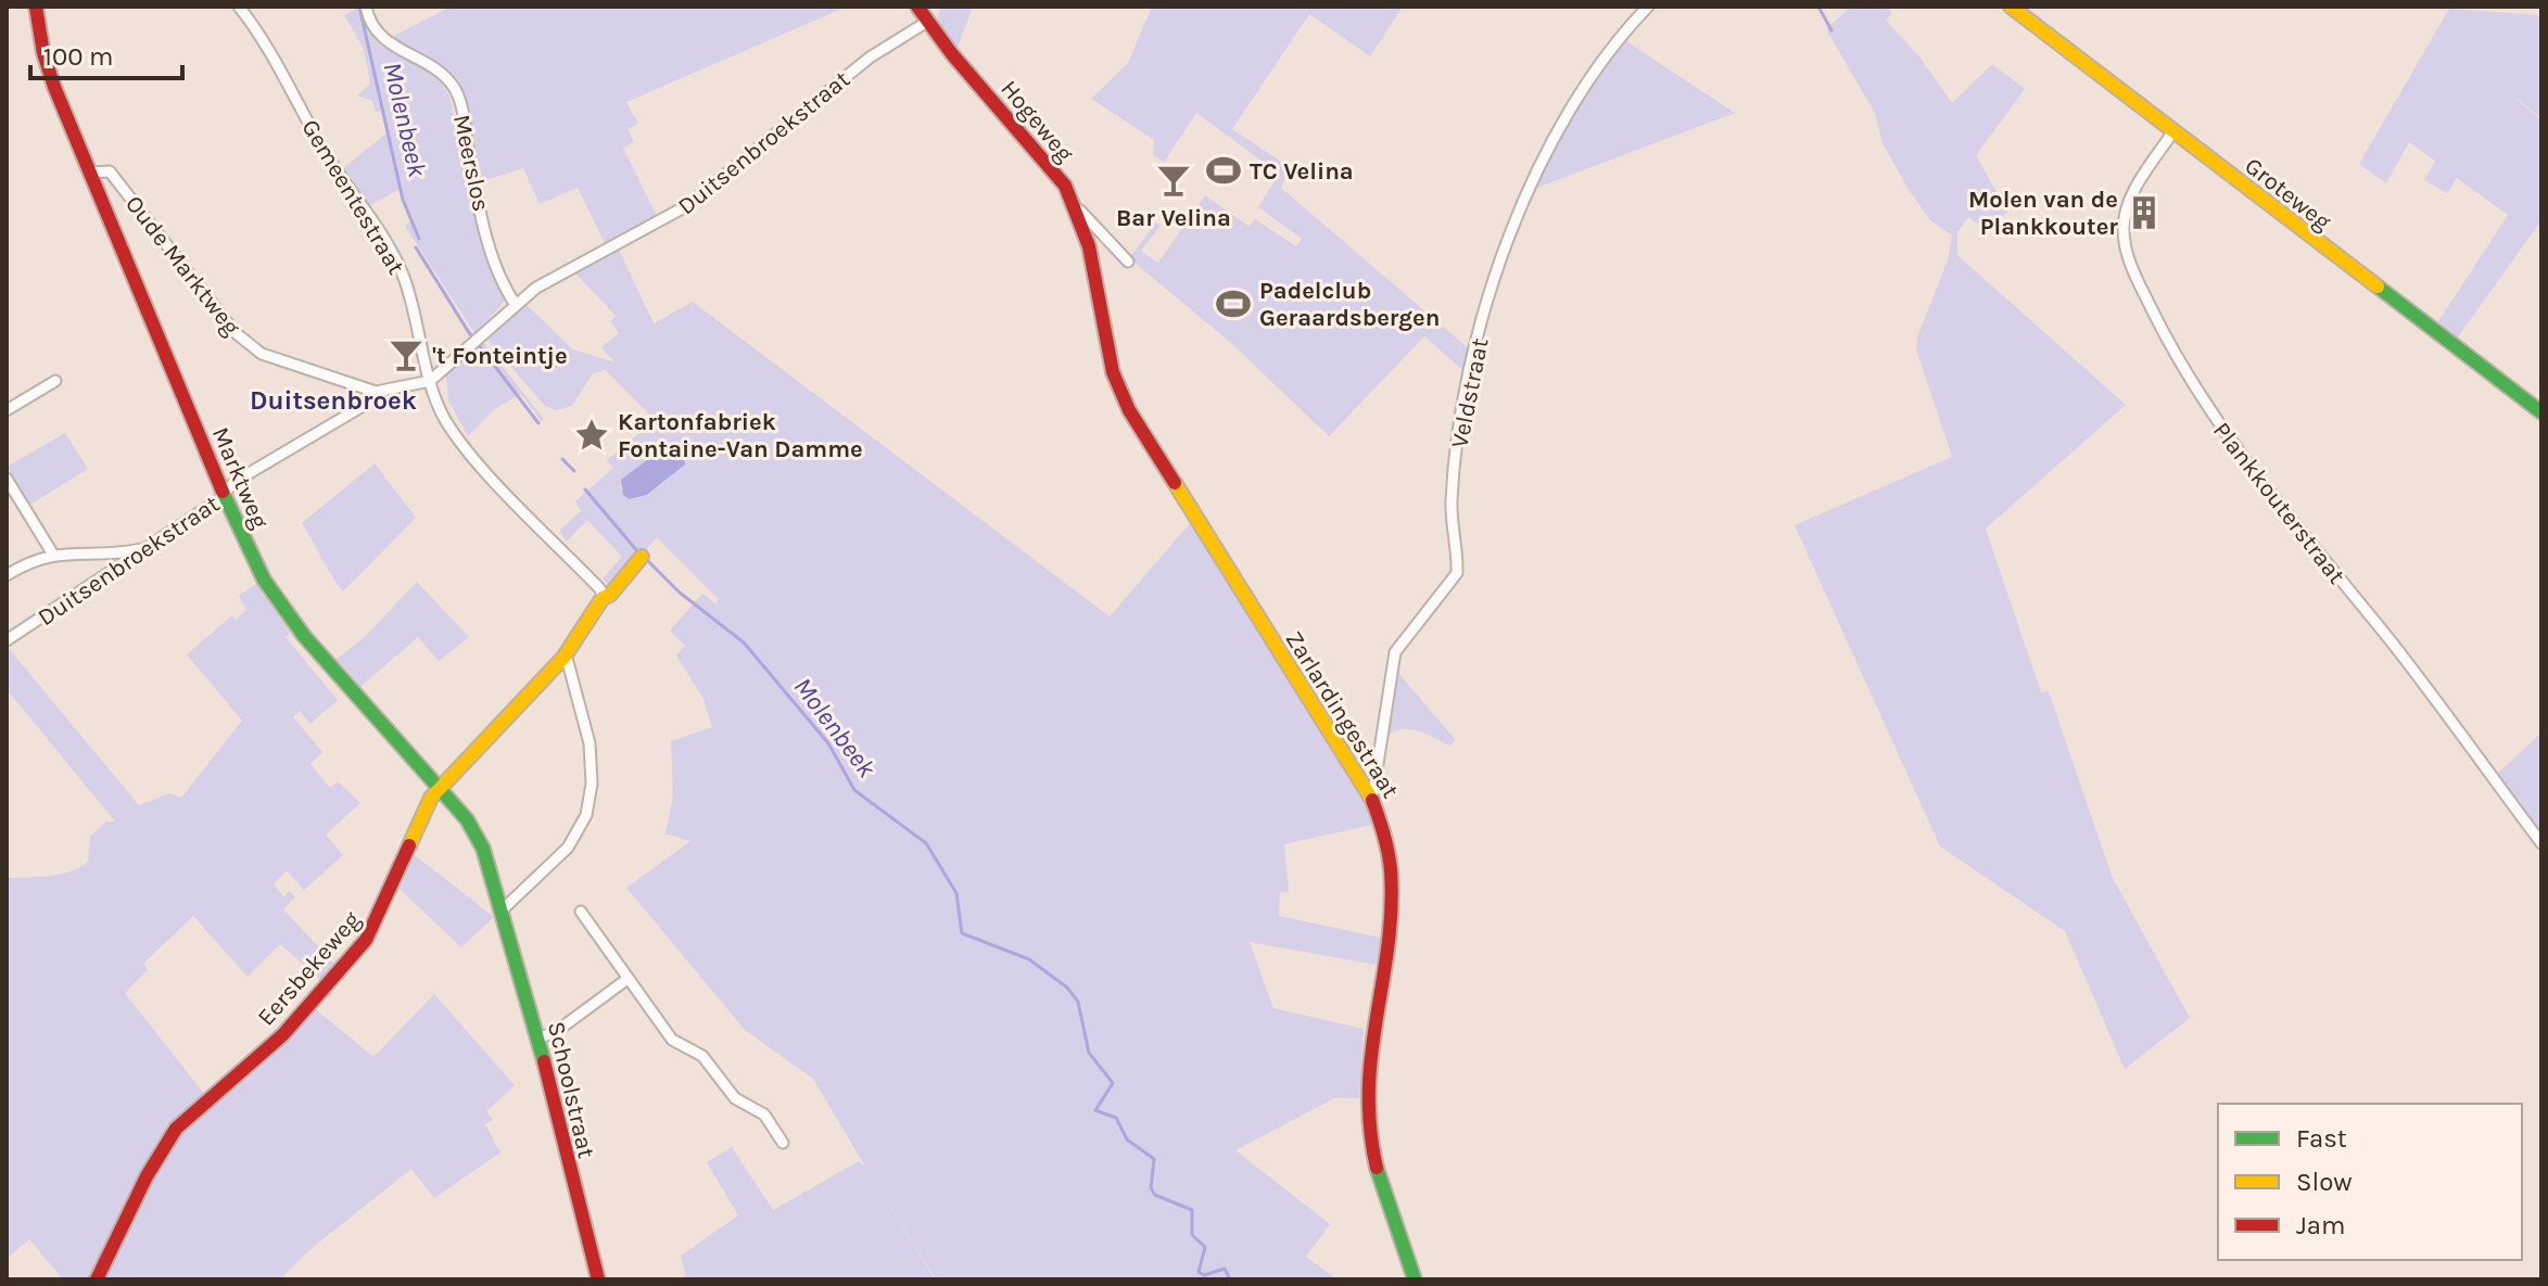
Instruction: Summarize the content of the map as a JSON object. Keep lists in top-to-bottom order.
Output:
{
  "streets": {
    "street": [
      "Hogeweg",
      "Duitsenbroekstraat",
      "Meerslos",
      "Groteweg",
      "Gemeentestraat",
      "Oude Marktweg",
      "Veldstraat",
      "Marktweg",
      "Plankkouterstraat",
      "Zarlardingestraat",
      "Eersbekeweg",
      "Schoolstraat"
    ]
  },
  "crossings": [
    ["Hogeweg", "Duitsenbroekstraat"],
    ["Hogeweg", "Zarlardingestraat"],
    ["Duitsenbroekstraat", "Meerslos"],
    ["Duitsenbroekstraat", "Gemeentestraat"],
    ["Duitsenbroekstraat", "Oude Marktweg"],
    ["Duitsenbroekstraat", "Marktweg"],
    ["Groteweg", "Plankkouterstraat"],
    ["Gemeentestraat", "Oude Marktweg"],
    ["Gemeentestraat", "Eersbekeweg"],
    ["Oude Marktweg", "Marktweg"],
    ["Veldstraat", "Zarlardingestraat"],
    ["Marktweg", "Eersbekeweg"],
    ["Marktweg", "Schoolstraat"]
  ],
  "districts": ["Duitsenbroek"],
  "water": ["Molenbeek"],
  "places": {
    "sports": ["TC Velina", "Padelclub Geraardsbergen"],
    "bar": ["Bar Velina", "'t Fonteintje"],
    "building": ["Molen van de Plankkouter"],
    "place": ["Kartonfabriek Fontaine-Van Damme"]
  },
  "legend": ["Fast", "Slow", "Jam"],
  "scale_bar": "100 m"
}
